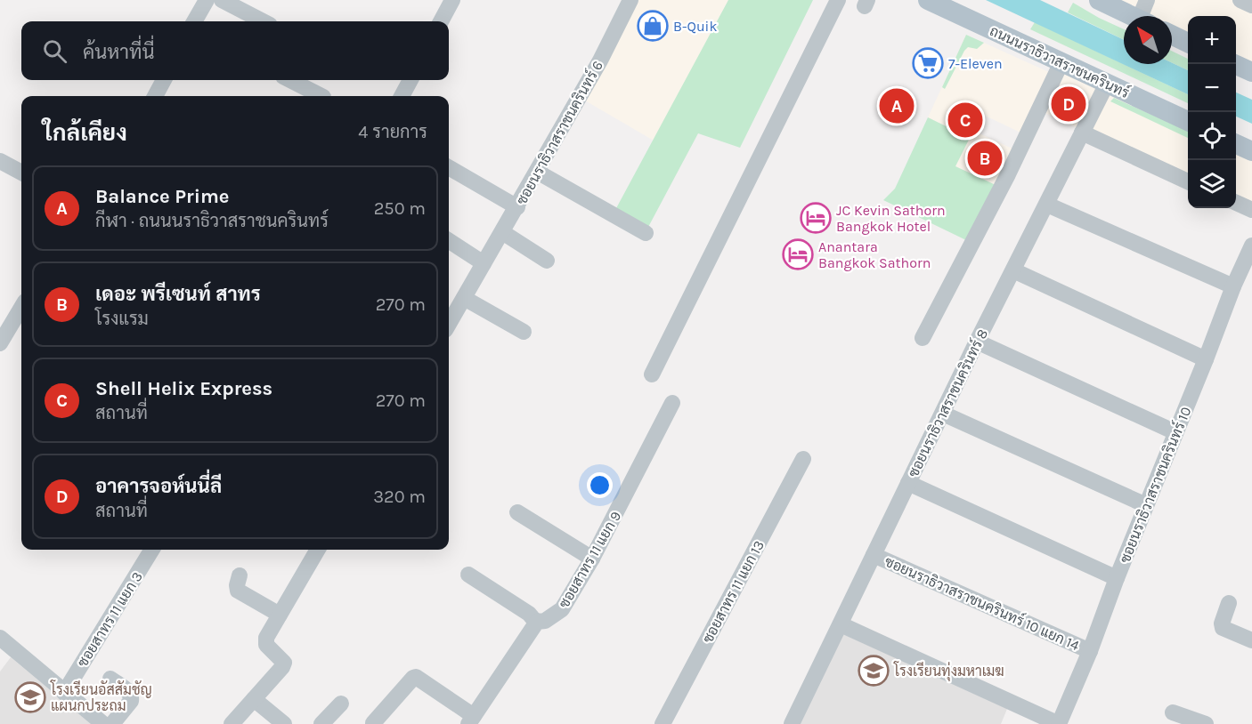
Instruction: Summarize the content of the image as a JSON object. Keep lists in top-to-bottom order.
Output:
{
  "streets": {
    "main road": ["ถนนนราธิวาสราชนครินทร์"],
    "street": [
      "ซอยนราธิวาสราชนครินทร์ 6",
      "ซอยนราธิวาสราชนครินทร์ 8",
      "ซอยนราธิวาสราชนครินทร์ 10",
      "ซอยสาทร 11 แยก 9",
      "ซอยสาทร 11 แยก 13",
      "ซอยนราธิวาสราชนครินทร์ 10 แยก 14",
      "ซอยสาทร 11 แยก 3"
    ]
  },
  "crossings": [
    ["ถนนนราธิวาสราชนครินทร์", "ซอยนราธิวาสราชนครินทร์ 8"],
    ["ซอยนราธิวาสราชนครินทร์ 8", "ซอยนราธิวาสราชนครินทร์ 10 แยก 14"],
    ["ซอยนราธิวาสราชนครินทร์ 10", "ซอยนราธิวาสราชนครินทร์ 10 แยก 14"]
  ],
  "places": {
    "shop": ["B-Quik"],
    "supermarket": ["7-Eleven"],
    "hotel": ["JC Kevin Sathorn Bangkok Hotel", "Anantara Bangkok Sathorn"],
    "school or university": ["โรงเรียนทุ่งมหาเมฆ", "โรงเรียนอัสสัมชัญ แผนกประถม"]
  },
  "north": "top left",
  "page": {
    "map_buttons": ["+", "−"],
    "search": "ค้นหาที่นี่",
    "pins": [
      "D",
      "A",
      "C",
      "B"
    ],
    "heading": ["ใกล้เคียง", "4 รายการ"],
    "list": [
      {
        "mark": "A",
        "name": "Balance Prime",
        "note": "กีฬา · ถนนนราธิวาสราชนครินทร์",
        "value": "250 m"
      },
      {
        "mark": "B",
        "name": "เดอะ พรีเซนท์ สาทร",
        "note": "โรงแรม",
        "value": "270 m"
      },
      {
        "mark": "C",
        "name": "Shell Helix Express",
        "note": "สถานที่",
        "value": "270 m"
      },
      {
        "mark": "D",
        "name": "อาคารจอห์นนี่ลี",
        "note": "สถานที่",
        "value": "320 m"
      }
    ]
  }
}
